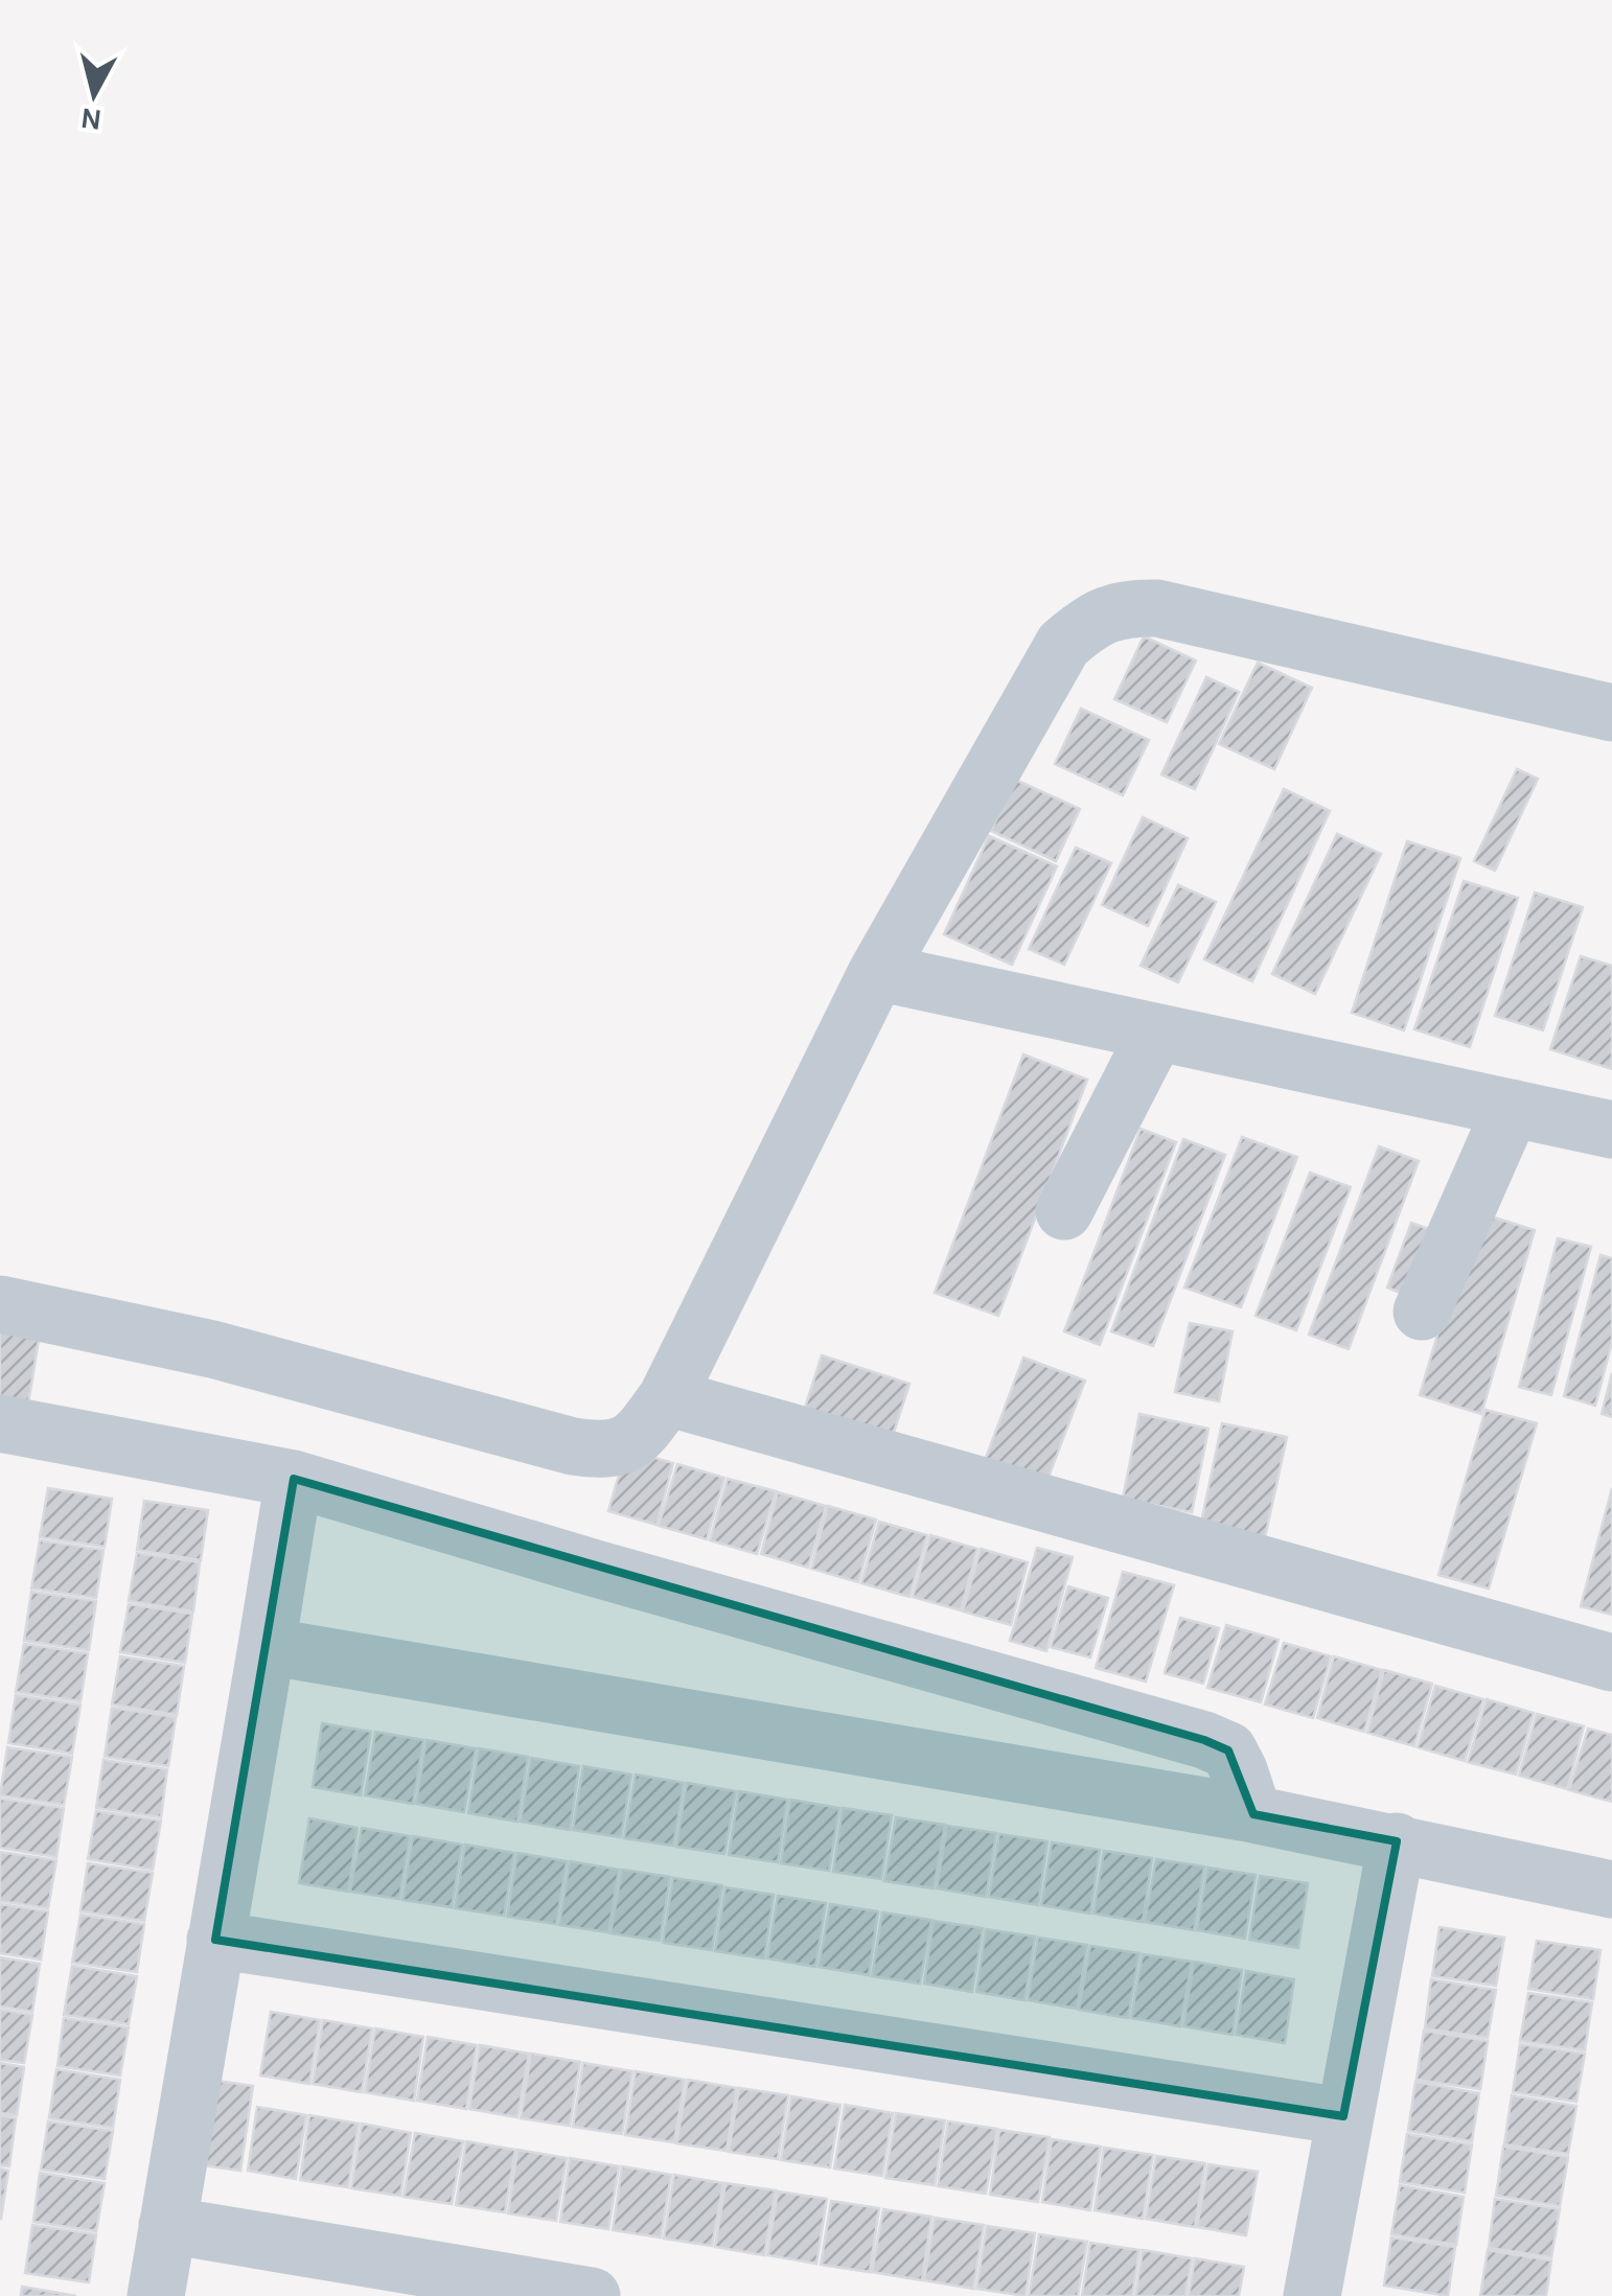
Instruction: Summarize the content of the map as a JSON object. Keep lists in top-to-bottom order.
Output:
{
  "north": "bottom"
}
